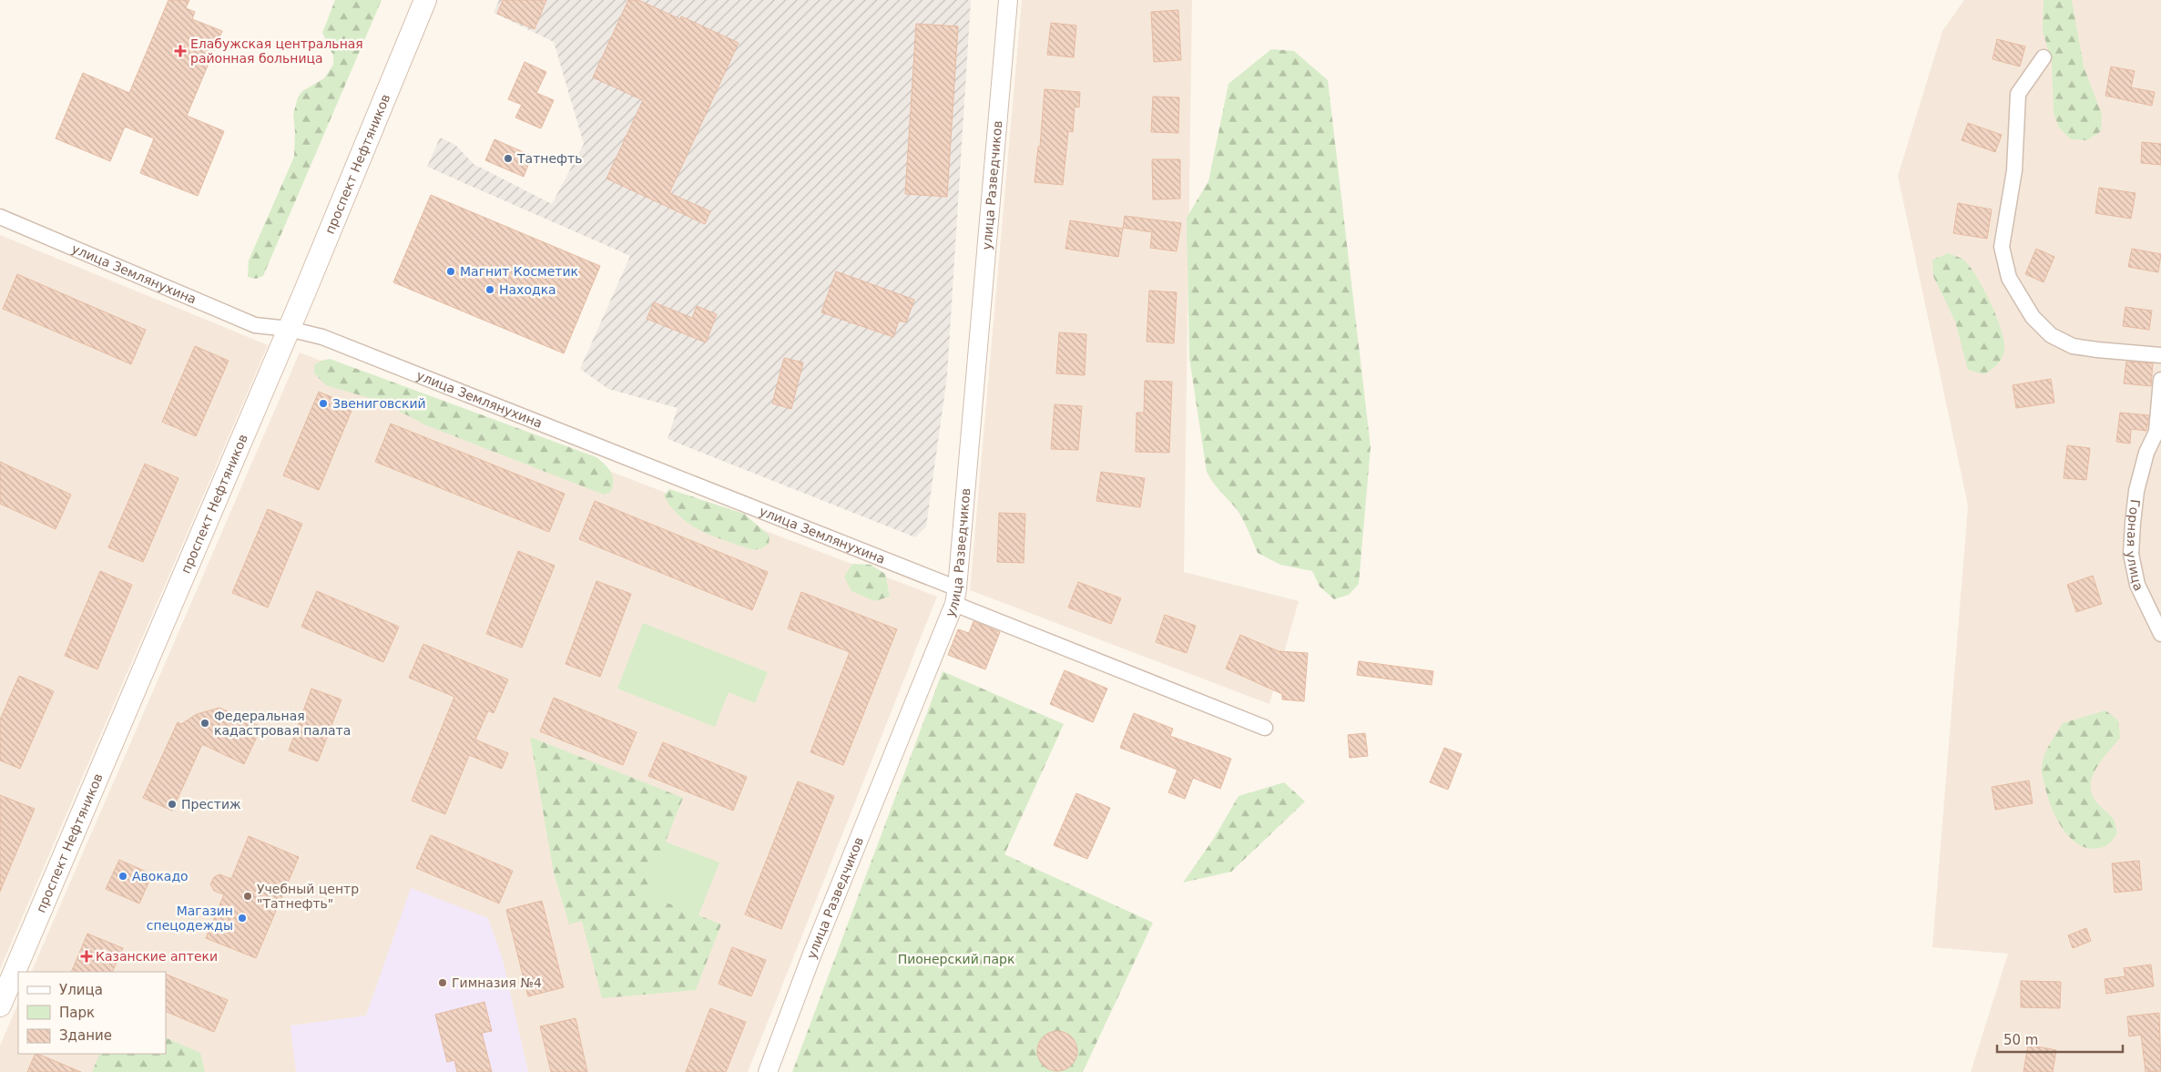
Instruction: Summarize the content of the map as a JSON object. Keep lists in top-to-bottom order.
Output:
{
  "streets": {
    "main road": ["проспект Нефтяников"],
    "street": ["улица Разведчиков", "улица Землянухина", "Горная улица"]
  },
  "crossings": [
    ["проспект Нефтяников", "улица Землянухина"],
    ["улица Разведчиков", "улица Землянухина"]
  ],
  "parks": ["Пионерский парк"],
  "places": {
    "health": ["Елабужская центральная районная больница", "Казанские аптеки"],
    "other": [
      "Татнефть",
      "Магнит Косметик",
      "Находка",
      "Звениговский",
      "Федеральная кадастровая палата",
      "Престиж",
      "Авокадо",
      "Учебный центр \"Татнефть\"",
      "Магазин спецодежды",
      "Гимназия №4"
    ]
  },
  "legend": ["Улица", "Парк", "Здание"],
  "scale_bar": "50 m"
}
